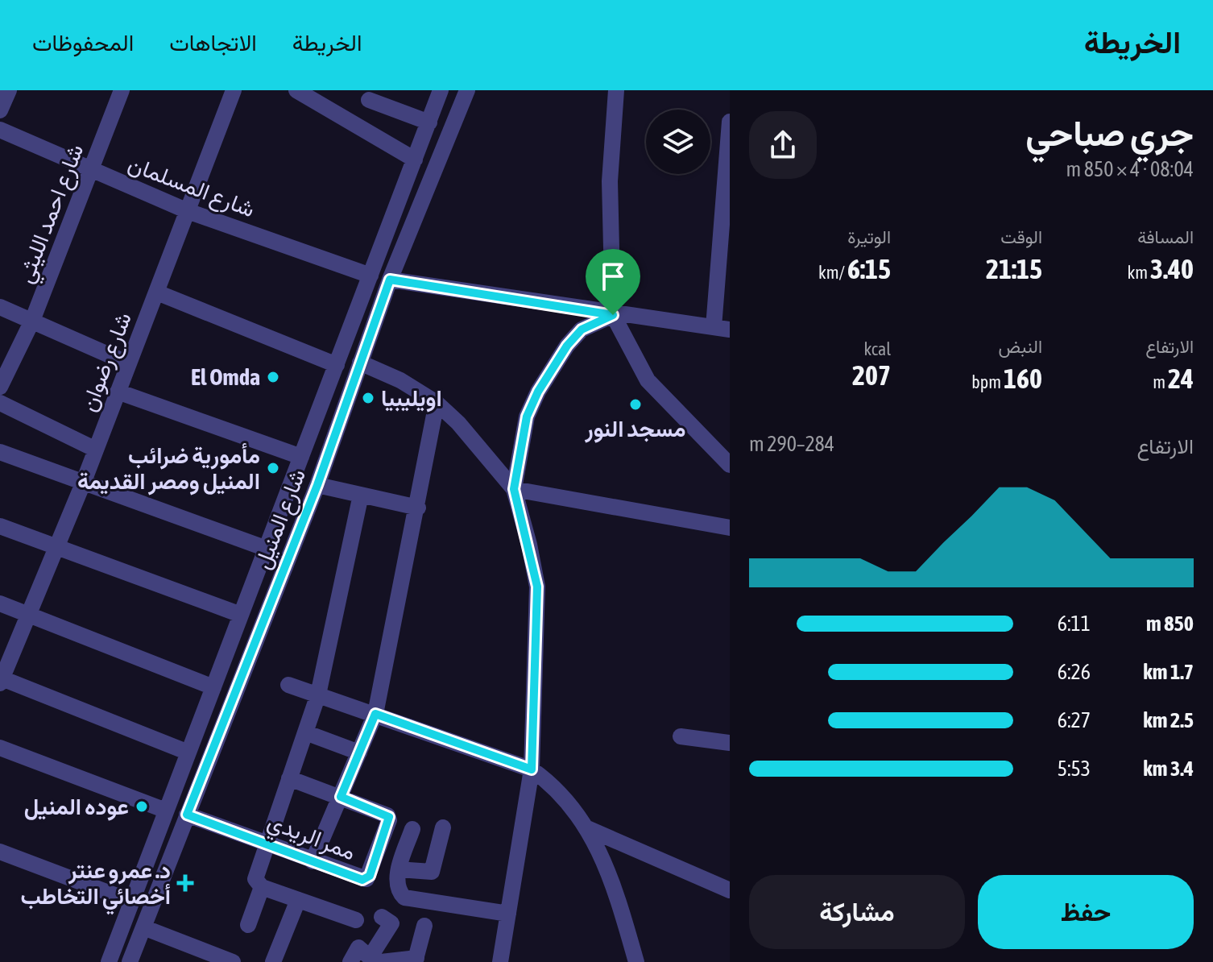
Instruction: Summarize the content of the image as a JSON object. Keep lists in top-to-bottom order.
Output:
{
  "streets": {
    "street": [
      "شارع المسلمان",
      "شارع احمد الليثي",
      "شارع رضوان",
      "شارع المنيل",
      "ممر الريدي"
    ]
  },
  "crossings": [
    ["شارع المسلمان", "شارع احمد الليثي"],
    ["شارع المسلمان", "شارع رضوان"],
    ["شارع المسلمان", "شارع المنيل"],
    ["شارع المنيل", "ممر الريدي"]
  ],
  "places": {
    "other": [
      "El Omda",
      "اويليبيا",
      "مسجد النور",
      "مأمورية ضرائب المنيل ومصر القديمة",
      "عوده المنيل"
    ],
    "health": ["د. عمرو عنتر أخصائي التخاطب"]
  },
  "page": {
    "header": "الخريطة",
    "nav": ["الخريطة", "الاتجاهات", "المحفوظات"],
    "heading": ["جري صباحي", "08:04 · 4 × 850 m"],
    "stats": [
      ["المسافة", "3.40 km"],
      ["الوقت", "21:15"],
      ["الوتيرة", "6:15 /km"],
      ["الارتفاع", "24 m"],
      ["النبض", "160 bpm"],
      ["kcal", "207"]
    ],
    "chart": ["الارتفاع", "284–290 m"],
    "list": [
      {
        "name": "850 m",
        "note": "6:11"
      },
      {
        "name": "1.7 km",
        "note": "6:26"
      },
      {
        "name": "2.5 km",
        "note": "6:27"
      },
      {
        "name": "3.4 km",
        "note": "5:53"
      }
    ],
    "buttons": ["حفظ", "مشاركة"]
  }
}
